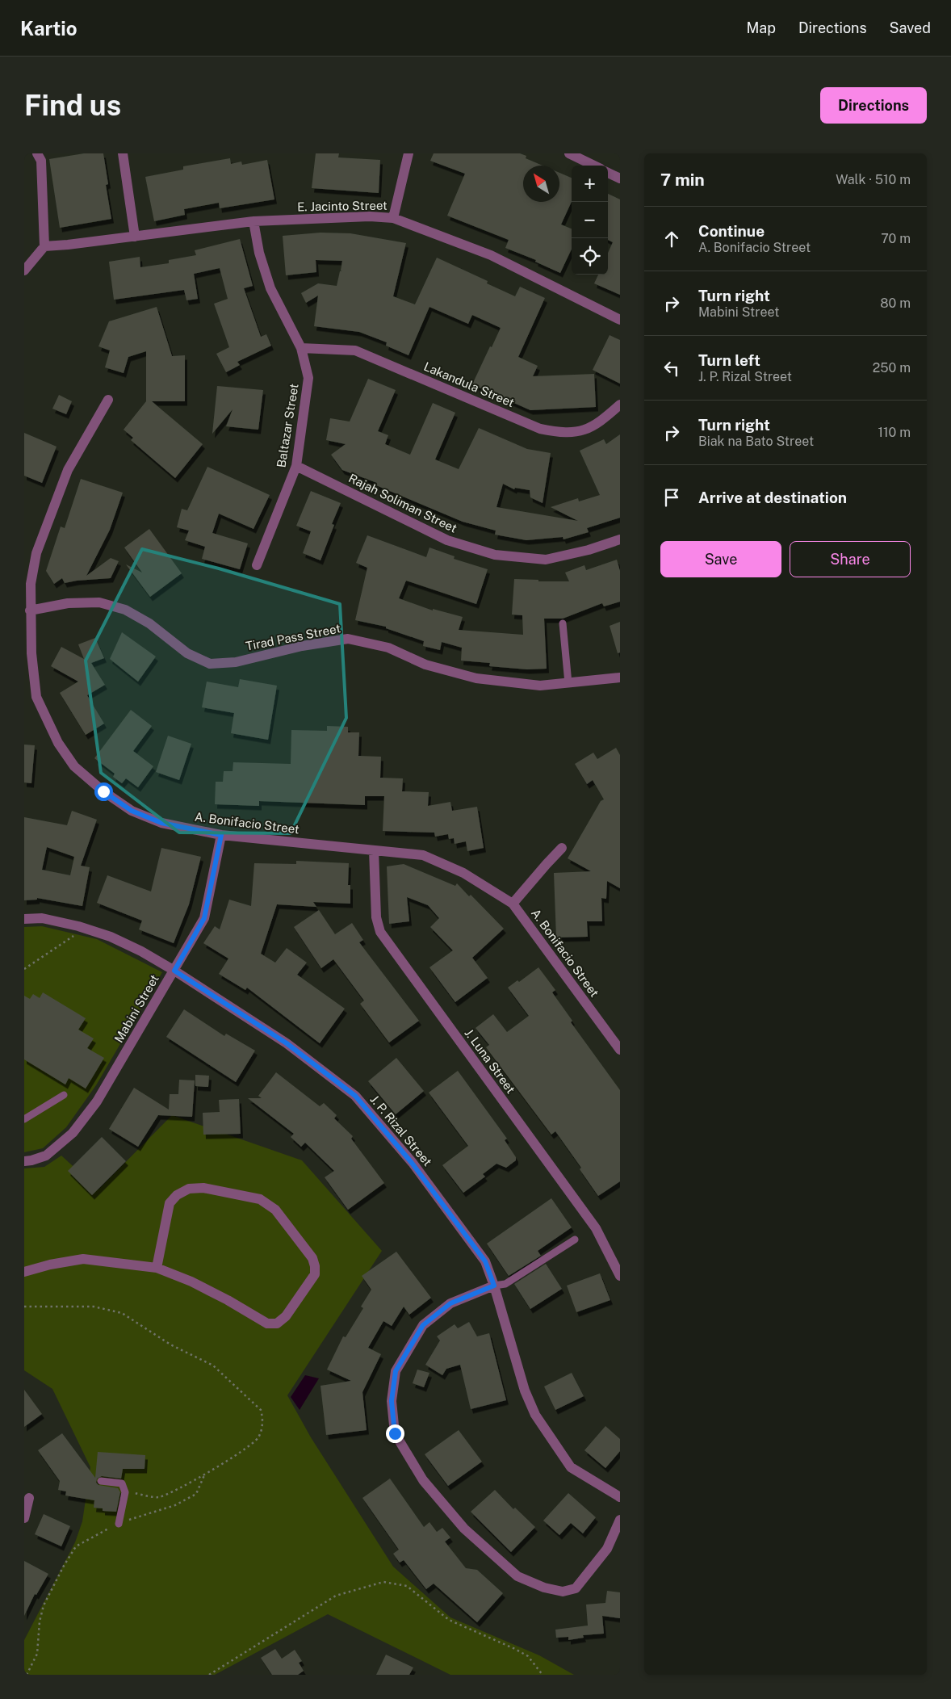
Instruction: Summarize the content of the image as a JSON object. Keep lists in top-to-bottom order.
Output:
{
  "streets": {
    "street": [
      "E. Jacinto Street",
      "Lakandula Street",
      "Baltazar Street",
      "Rajah Soliman Street",
      "Tirad Pass Street",
      "A. Bonifacio Street",
      "Mabini Street",
      "J. Luna Street",
      "J. P. Rizal Street"
    ]
  },
  "crossings": [
    ["E. Jacinto Street", "Baltazar Street"],
    ["Lakandula Street", "Baltazar Street"],
    ["Baltazar Street", "Rajah Soliman Street"],
    ["Tirad Pass Street", "A. Bonifacio Street"],
    ["A. Bonifacio Street", "Mabini Street"],
    ["A. Bonifacio Street", "J. Luna Street"],
    ["Mabini Street", "J. P. Rizal Street"]
  ],
  "north": "top left",
  "page": {
    "header": "Kartio",
    "nav": ["Map", "Directions", "Saved"],
    "buttons": [
      "Directions",
      ["Save", "Share"]
    ],
    "title": "Find us",
    "heading": ["7 min", "Walk · 510 m"],
    "map_buttons": ["+", "−"],
    "list": [
      ["Continue", "A. Bonifacio Street", "70 m"],
      ["Turn right", "Mabini Street", "80 m"],
      ["Turn left", "J. P. Rizal Street", "250 m"],
      ["Turn right", "Biak na Bato Street", "110 m"],
      "Arrive at destination"
    ]
  }
}
